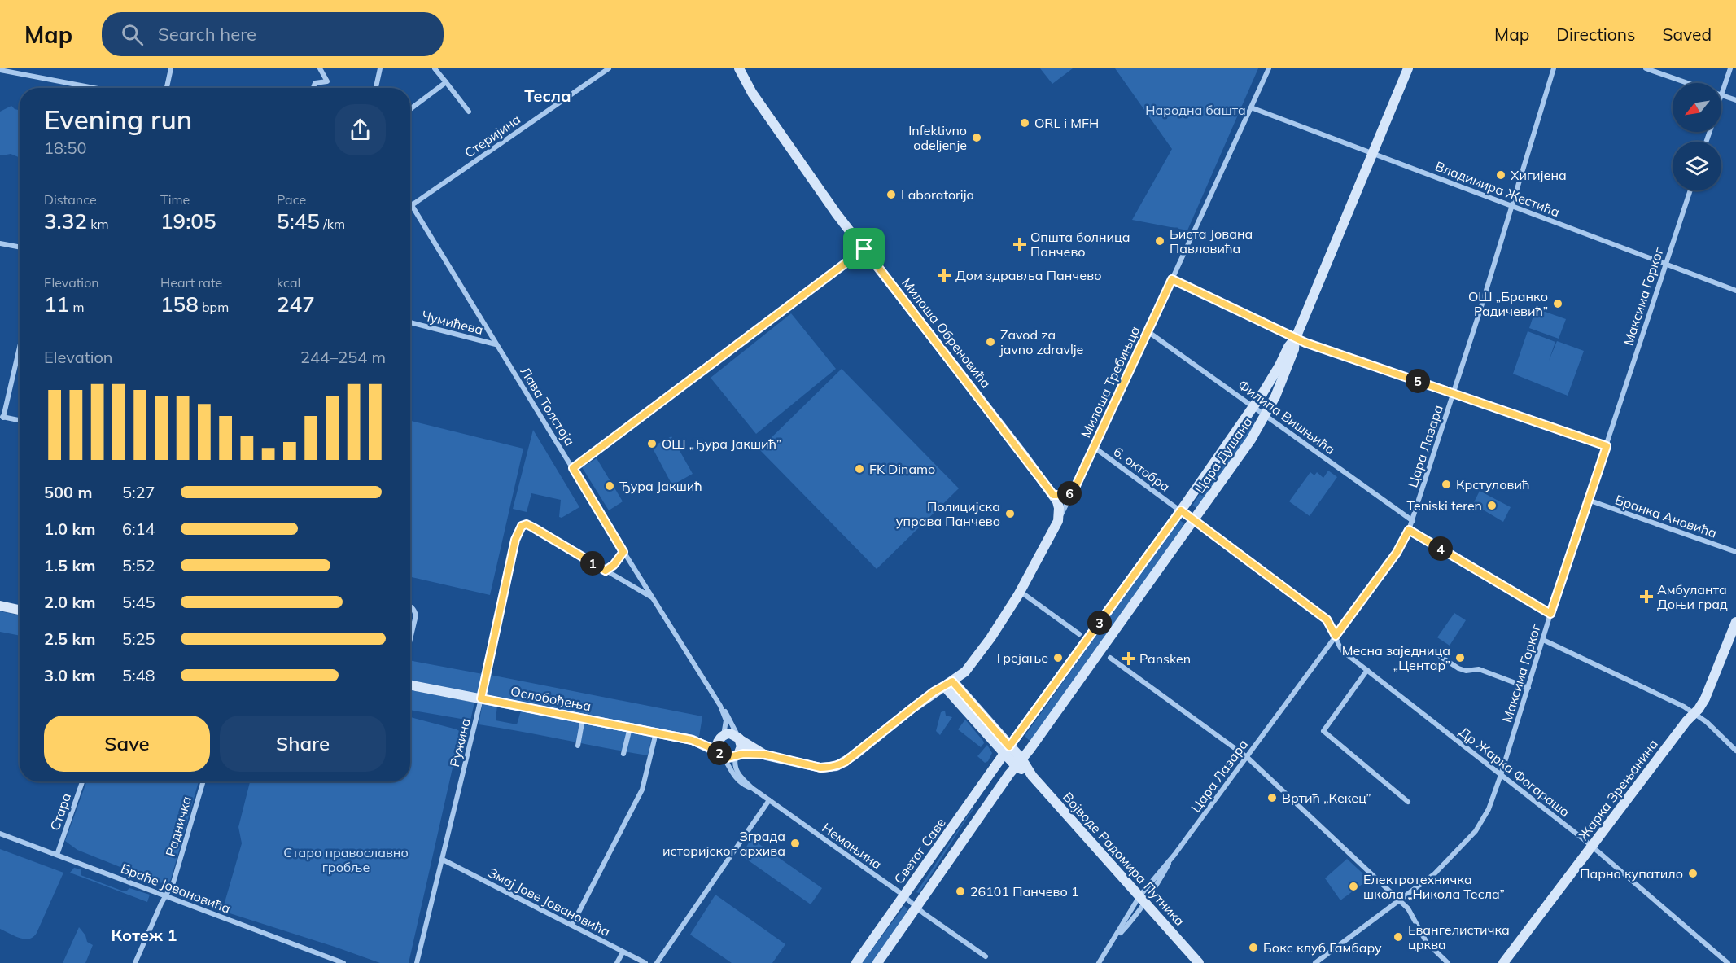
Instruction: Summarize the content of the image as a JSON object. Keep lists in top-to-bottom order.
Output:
{
  "streets": {
    "street": [
      "Стеријина",
      "Владимира Жестића",
      "Максима Горког",
      "Чумићева",
      "Милоша Обреновића",
      "Милоша Требињца",
      "Лава Толстоја",
      "Филипа Вишњића",
      "Цара Лазара",
      "Цара Душана",
      "6. октобра",
      "Бранка Ановића",
      "Ослобођења",
      "Ружина",
      "Др Жарка Фогараша",
      "Жарка Зрењанина",
      "Стара",
      "Радничка",
      "Немањина",
      "Светог Саве",
      "Војводе Радомира Путника",
      "Браће Јовановића",
      "Змај Јове Јовановића"
    ]
  },
  "crossings": [
    ["Стеријина", "Лава Толстоја"],
    ["Владимира Жестића", "Максима Горког"],
    ["Владимира Жестића", "Милоша Требињца"],
    ["Владимира Жестића", "Цара Лазара"],
    ["Владимира Жестића", "Цара Душана"],
    ["Максима Горког", "Бранка Ановића"],
    ["Максима Горког", "Др Жарка Фогараша"],
    ["Чумићева", "Лава Толстоја"],
    ["Милоша Обреновића", "Милоша Требињца"],
    ["Милоша Требињца", "Филипа Вишњића"],
    ["Милоша Требињца", "6. октобра"],
    ["Милоша Требињца", "Војводе Радомира Путника"],
    ["Лава Толстоја", "Ослобођења"],
    ["Филипа Вишњића", "Цара Лазара"],
    ["Филипа Вишњића", "Цара Душана"],
    ["Цара Лазара", "6. октобра"],
    ["Цара Лазара", "Др Жарка Фогараша"],
    ["Цара Лазара", "Војводе Радомира Путника"],
    ["Цара Душана", "6. октобра"],
    ["Цара Душана", "Светог Саве"],
    ["Цара Душана", "Војводе Радомира Путника"],
    ["6. октобра", "Др Жарка Фогараша"],
    ["Ослобођења", "Ружина"],
    ["Ружина", "Змај Јове Јовановића"],
    ["Др Жарка Фогараша", "Жарка Зрењанина"],
    ["Стара", "Браће Јовановића"],
    ["Радничка", "Браће Јовановића"],
    ["Немањина", "Светог Саве"],
    ["Светог Саве", "Војводе Радомира Путника"]
  ],
  "districts": ["Тесла", "Котеж 1"],
  "parks": ["Народна башта", "Старо православно гробље"],
  "places": {
    "other": [
      "ORL i MFH",
      "Infektivno odeljenje",
      "Хигијена",
      "Laboratorija",
      "Биста Јована Павловића",
      "ОШ „Бранко Радичевић”",
      "Zavod za javno zdravlje",
      "ОШ „Ђура Јакшић”",
      "FK Dinamo",
      "Крстуловић",
      "Ђура Јакшић",
      "Teniski teren",
      "Полицијска управа Панчево",
      "Грејање",
      "Месна заједница „Центар”",
      "Вртић „Кекец”",
      "Зграда историјског архива",
      "Парно купатило",
      "Електротехничка школа „Никола Тесла”",
      "26101 Панчево 1",
      "Евангелистичка црква",
      "Бокс клуб Гамбару"
    ],
    "health": [
      "Општа болница Панчево",
      "Дом здравља Панчево",
      "Амбуланта Доњи град",
      "Pansken"
    ]
  },
  "north": "bottom left",
  "page": {
    "header": "Map",
    "search": "Search here",
    "nav": ["Map", "Directions", "Saved"],
    "heading": ["Evening run", "18:50"],
    "stats": [
      ["Distance", "3.32 km"],
      ["Time", "19:05"],
      ["Pace", "5:45 /km"],
      ["Elevation", "11 m"],
      ["Heart rate", "158 bpm"],
      ["kcal", "247"]
    ],
    "chart": ["Elevation", "244–254 m"],
    "pins": [
      "5",
      "6",
      "4",
      "1",
      "3",
      "2"
    ],
    "list": [
      {
        "name": "500 m",
        "note": "5:27"
      },
      {
        "name": "1.0 km",
        "note": "6:14"
      },
      {
        "name": "1.5 km",
        "note": "5:52"
      },
      {
        "name": "2.0 km",
        "note": "5:45"
      },
      {
        "name": "2.5 km",
        "note": "5:25"
      },
      {
        "name": "3.0 km",
        "note": "5:48"
      }
    ],
    "buttons": ["Save", "Share"]
  }
}
